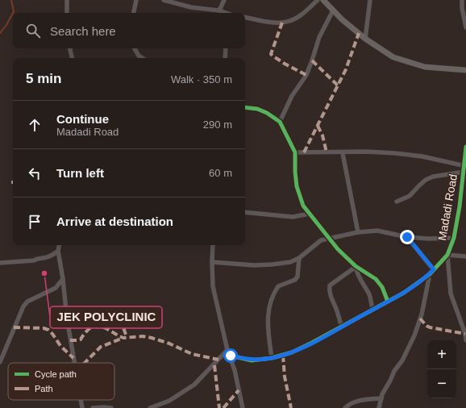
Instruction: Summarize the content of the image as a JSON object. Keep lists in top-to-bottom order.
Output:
{
  "streets": {
    "street": ["Madadi Road"]
  },
  "places": ["JEK POLYCLINIC"],
  "legend": ["Cycle path", "Path"],
  "page": {
    "search": "Search here",
    "heading": ["5 min", "Walk · 350 m"],
    "list": [
      ["Continue", "Madadi Road", "290 m"],
      ["Turn left", "60 m"],
      "Arrive at destination"
    ],
    "map_buttons": ["+", "−"]
  }
}
